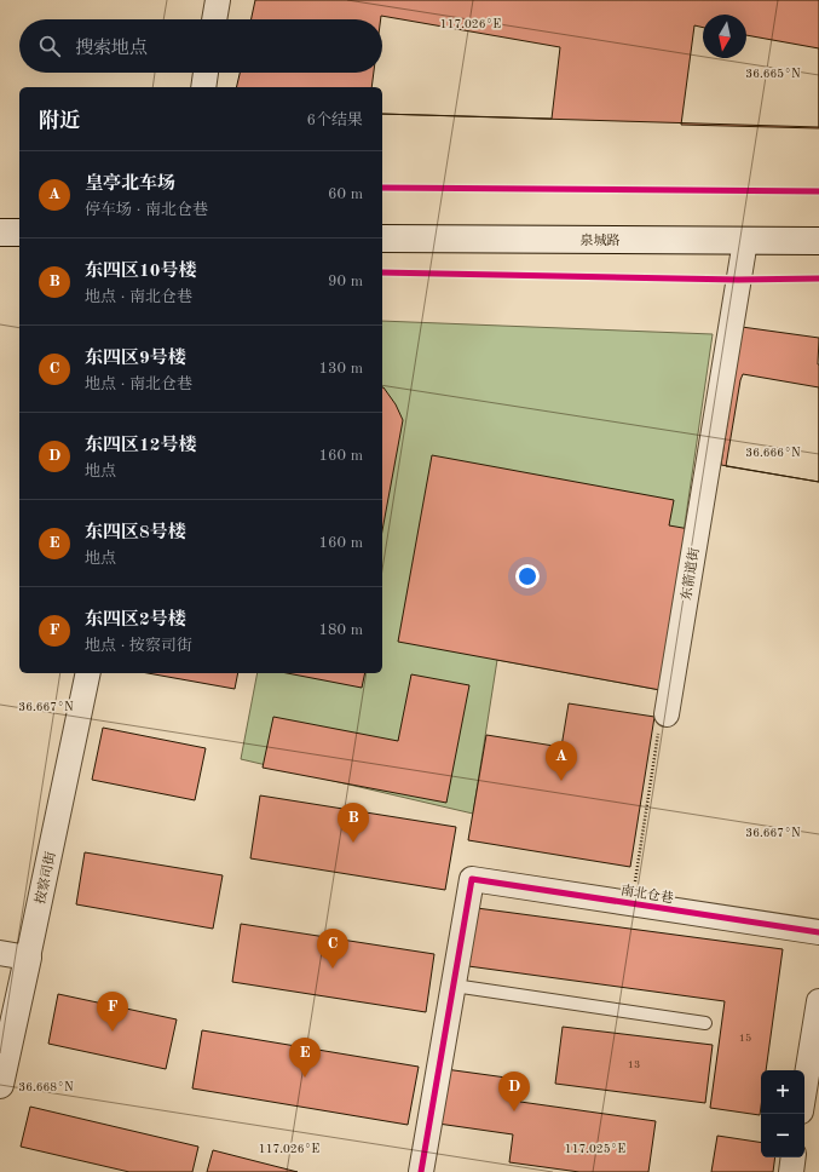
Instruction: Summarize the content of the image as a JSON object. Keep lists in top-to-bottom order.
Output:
{
  "streets": {
    "main road": ["泉城路", "按察司街"],
    "street": ["东箭道街", "南北仓巷"]
  },
  "crossings": [
    ["泉城路", "东箭道街"]
  ],
  "house_numbers": ["15", "13"],
  "north": "bottom",
  "page": {
    "search": "搜索地点",
    "heading": ["附近", "6个结果"],
    "list": [
      {
        "mark": "A",
        "name": "皇亭北车场",
        "note": "停车场 · 南北仓巷",
        "value": "60 m"
      },
      {
        "mark": "B",
        "name": "东四区10号楼",
        "note": "地点 · 南北仓巷",
        "value": "90 m"
      },
      {
        "mark": "C",
        "name": "东四区9号楼",
        "note": "地点 · 南北仓巷",
        "value": "130 m"
      },
      {
        "mark": "D",
        "name": "东四区12号楼",
        "note": "地点",
        "value": "160 m"
      },
      {
        "mark": "E",
        "name": "东四区8号楼",
        "note": "地点",
        "value": "160 m"
      },
      {
        "mark": "F",
        "name": "东四区2号楼",
        "note": "地点 · 按察司街",
        "value": "180 m"
      }
    ],
    "pins": [
      "A",
      "B",
      "C",
      "F",
      "E",
      "D"
    ],
    "map_buttons": ["+", "−"]
  },
  "coordinates": [
    "117.026°E",
    "36.665°N",
    "36.666°N",
    "36.667°N",
    "36.668°N",
    "117.025°E"
  ]
}
